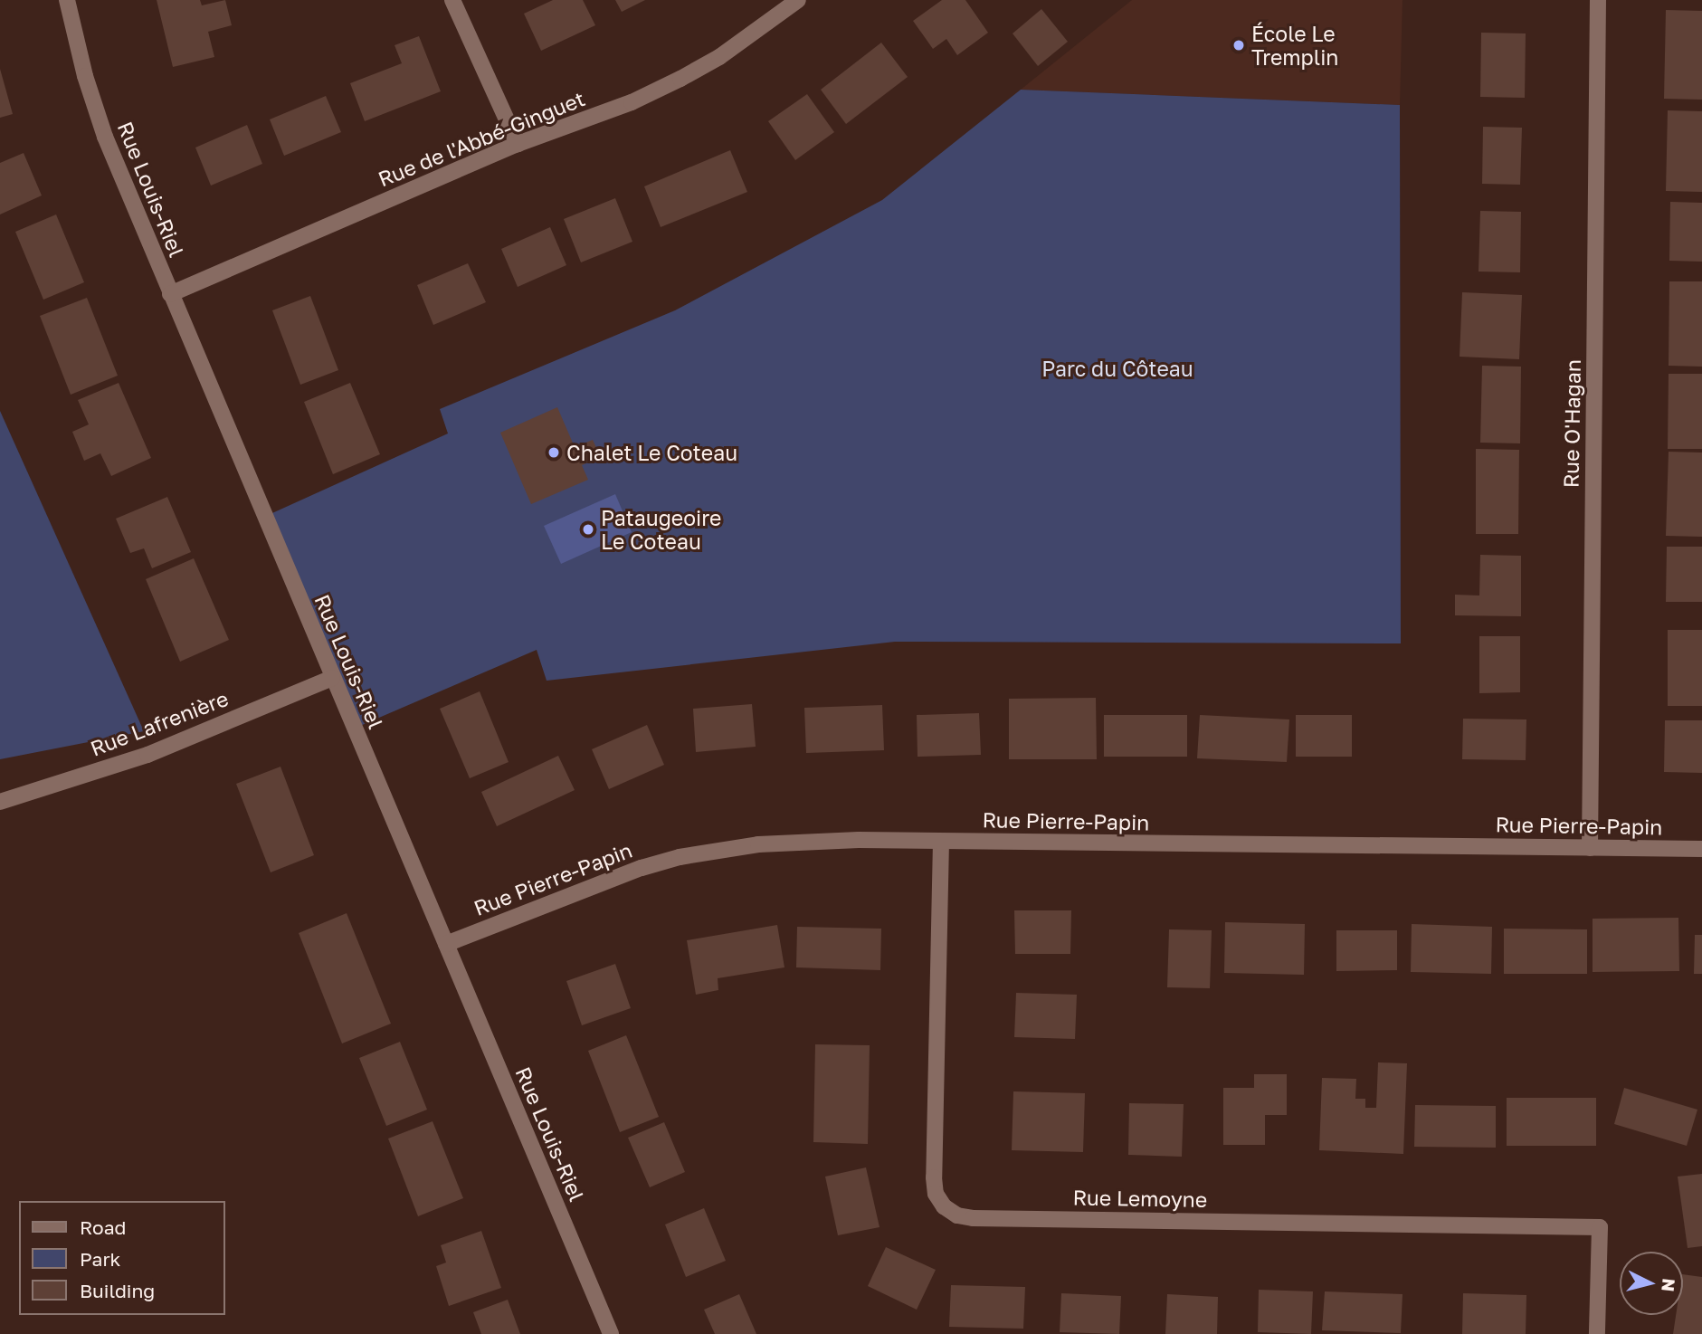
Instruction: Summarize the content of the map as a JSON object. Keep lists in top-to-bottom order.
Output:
{
  "streets": {
    "street": [
      "Rue de l'Abbé-Ginguet",
      "Rue Louis-Riel",
      "Rue O'Hagan",
      "Rue Lafrenière",
      "Rue Pierre-Papin",
      "Rue Lemoyne"
    ]
  },
  "crossings": [
    ["Rue de l'Abbé-Ginguet", "Rue Louis-Riel"],
    ["Rue Louis-Riel", "Rue Lafrenière"],
    ["Rue Louis-Riel", "Rue Pierre-Papin"],
    ["Rue O'Hagan", "Rue Pierre-Papin"],
    ["Rue Pierre-Papin", "Rue Lemoyne"]
  ],
  "parks": ["Parc du Côteau"],
  "places": ["École Le Tremplin", "Chalet Le Coteau", "Pataugeoire Le Coteau"],
  "legend": ["Road", "Park", "Building"],
  "north": "right"
}
